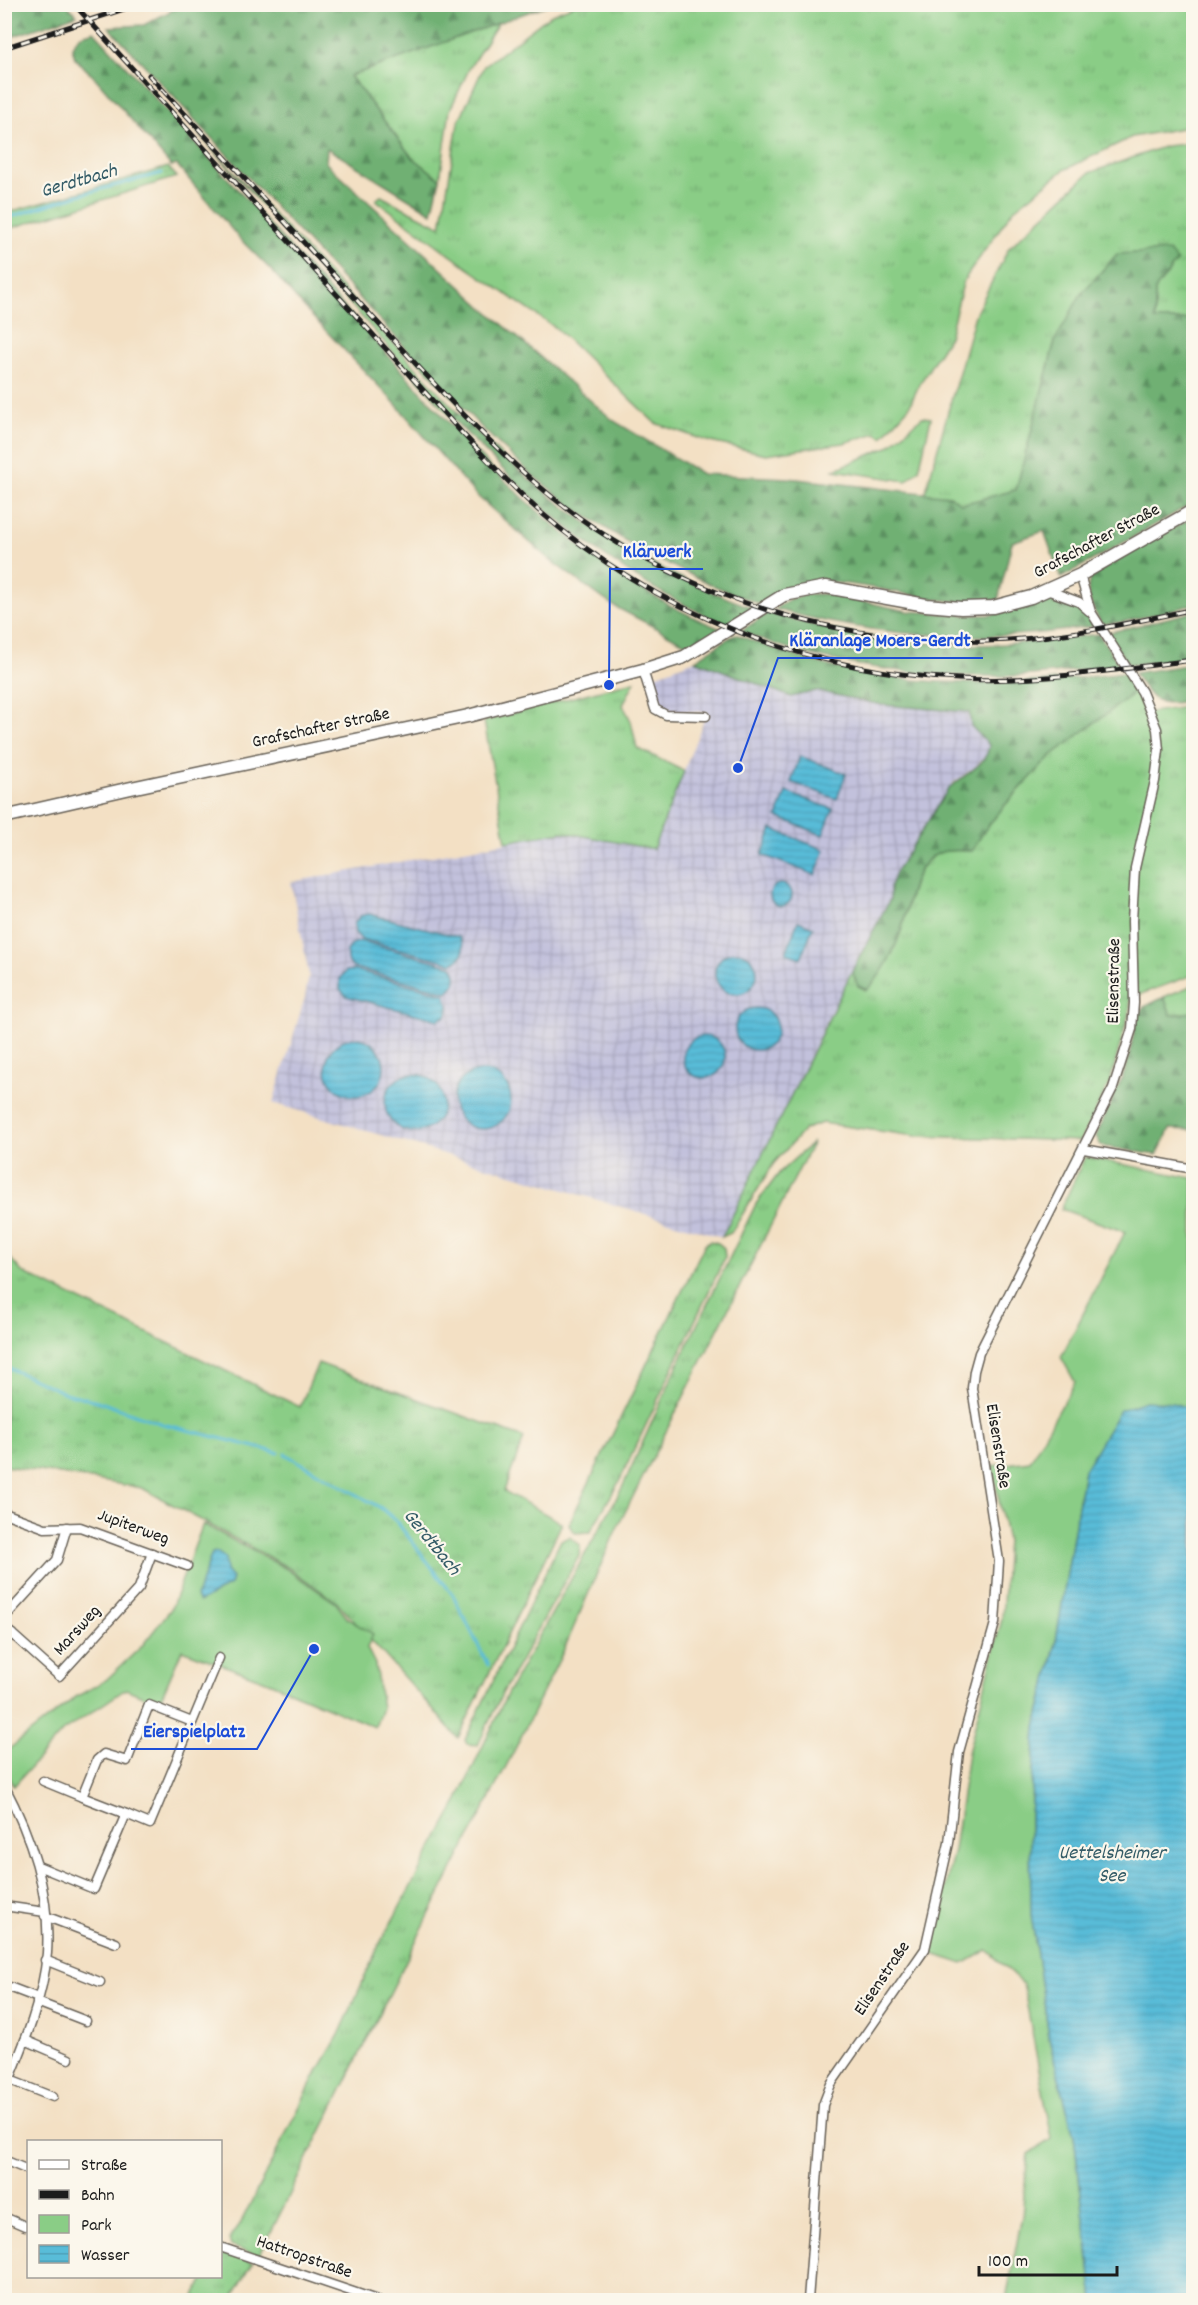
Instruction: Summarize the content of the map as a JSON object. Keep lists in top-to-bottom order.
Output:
{
  "streets": {
    "main road": ["Grafschafter Straße"],
    "street": [
      "Elisenstraße",
      "Jupiterweg",
      "Marsweg",
      "Hattropstraße"
    ]
  },
  "crossings": [
    ["Grafschafter Straße", "Elisenstraße"],
    ["Jupiterweg", "Marsweg"]
  ],
  "water": ["Gerdtbach", "Uettelsheimer See"],
  "places": ["Klärwerk", "Kläranlage Moers-Gerdt", "Eierspielplatz"],
  "legend": [
    "Straße",
    "Bahn",
    "Park",
    "Wasser"
  ],
  "scale_bar": "100 m"
}
